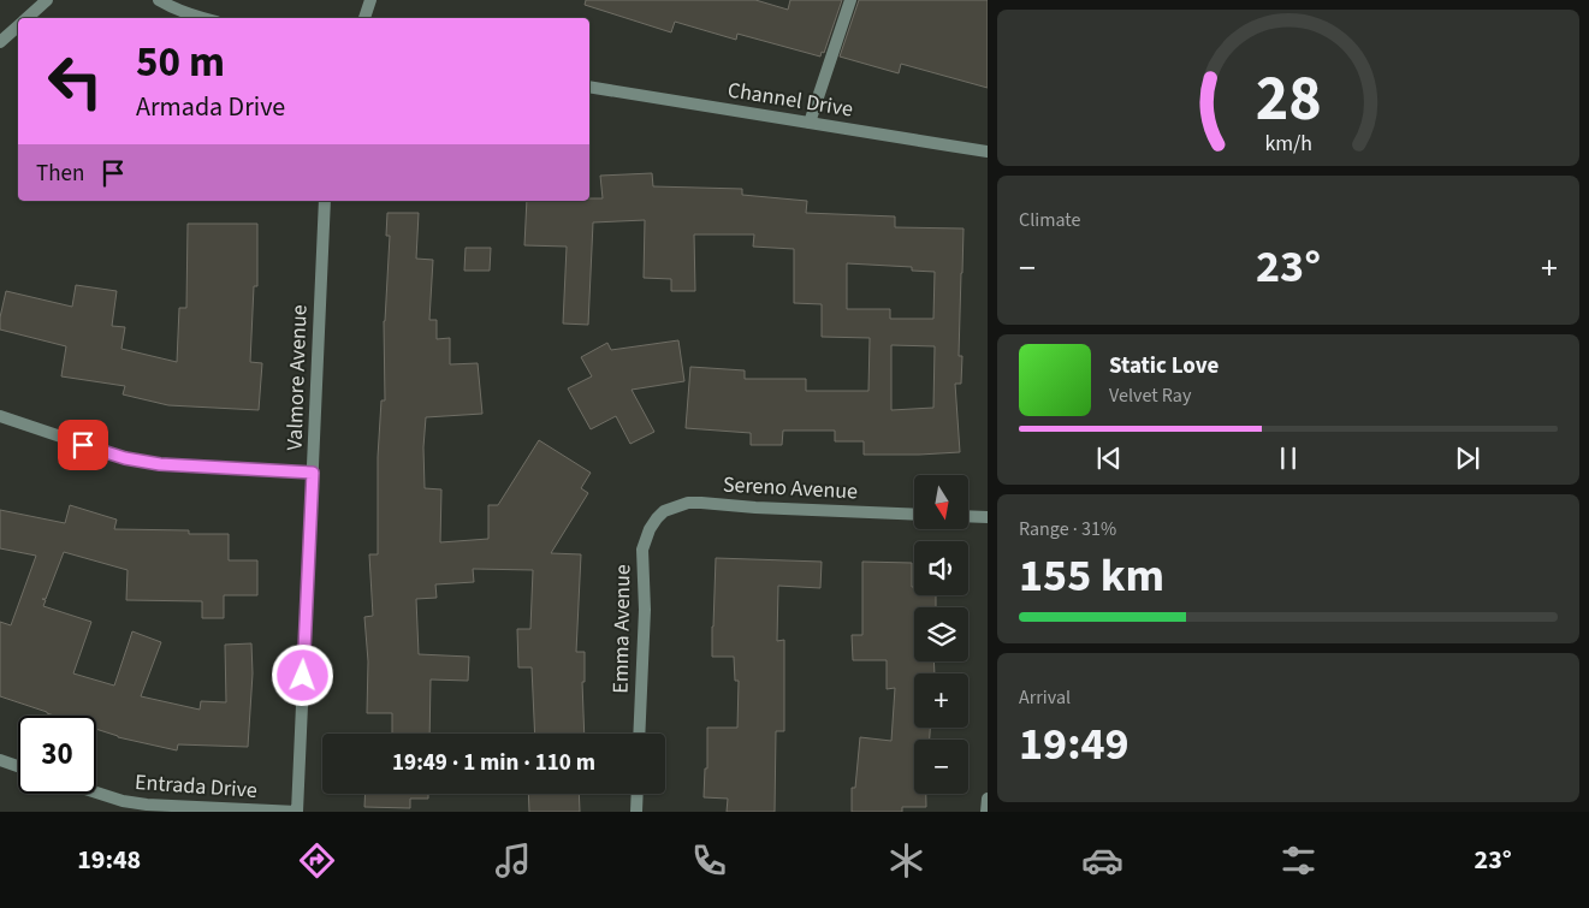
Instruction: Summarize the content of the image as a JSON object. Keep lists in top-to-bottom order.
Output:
{
  "streets": {
    "street": [
      "Channel Drive",
      "Valmore Avenue",
      "Sereno Avenue",
      "Emma Avenue",
      "Entrada Drive"
    ]
  },
  "crossings": [
    ["Valmore Avenue", "Entrada Drive"],
    ["Sereno Avenue", "Emma Avenue"]
  ],
  "north": "bottom",
  "page": {
    "turn": ["50 m", "Armada Drive"],
    "then": "Then",
    "tile": [
      "Climate",
      ["Range · 31%", "155 km"],
      ["Arrival", "19:49"]
    ],
    "heat": ["−", "23°", "+"],
    "song": ["Static Love", "Velvet Ray"],
    "map_buttons": ["+", "−"],
    "limit": "30",
    "trip": "19:49 · 1 min · 110 m",
    "tabs": ["19:48", "23°"],
    "gauge": ["28", "km/h"]
  }
}
